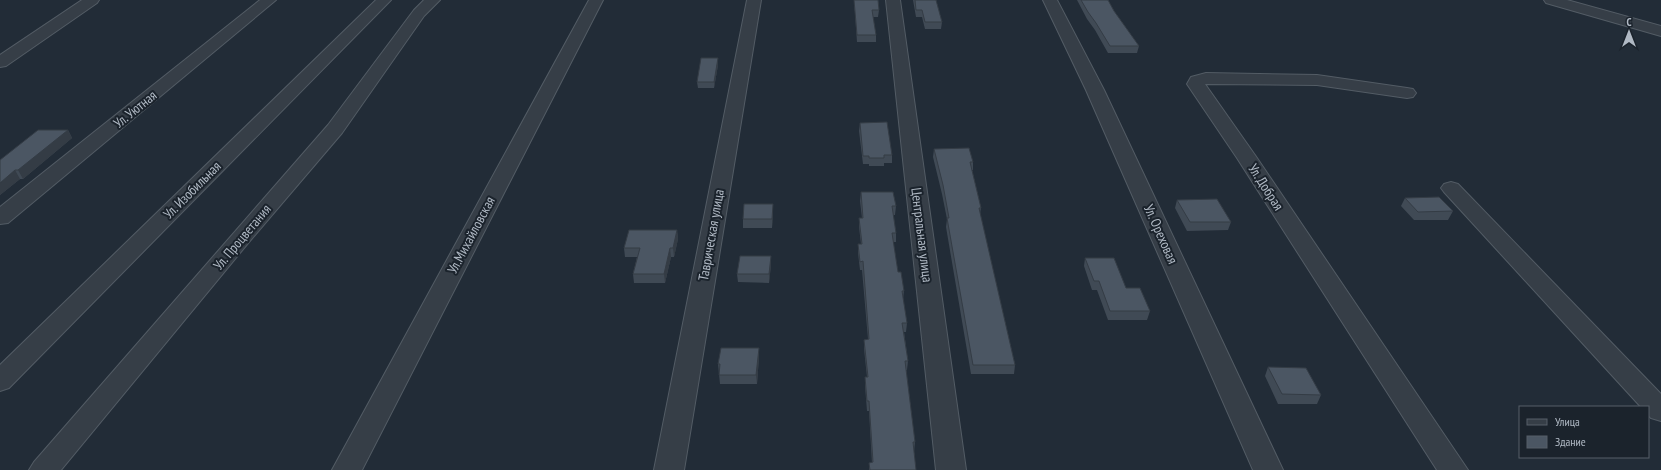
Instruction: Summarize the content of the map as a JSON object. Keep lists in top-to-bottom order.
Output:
{
  "streets": {
    "street": [
      "Ул. Уютная",
      "Ул. Добрая",
      "Ул. Изобильная",
      "Ул. Ореховая",
      "Ул.Михайловская",
      "Таврическая улица",
      "Центральная улица",
      "Ул. Процветания"
    ]
  },
  "legend": ["Улица", "Здание"],
  "north": "top"
}
